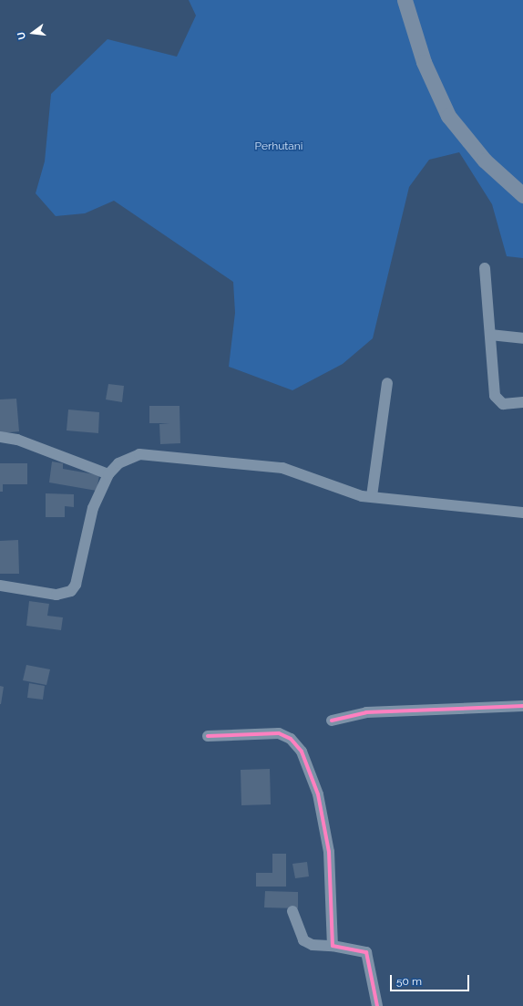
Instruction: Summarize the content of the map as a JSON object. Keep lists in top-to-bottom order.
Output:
{
  "parks": ["Perhutani"],
  "scale_bar": "50 m",
  "north": "left"
}
